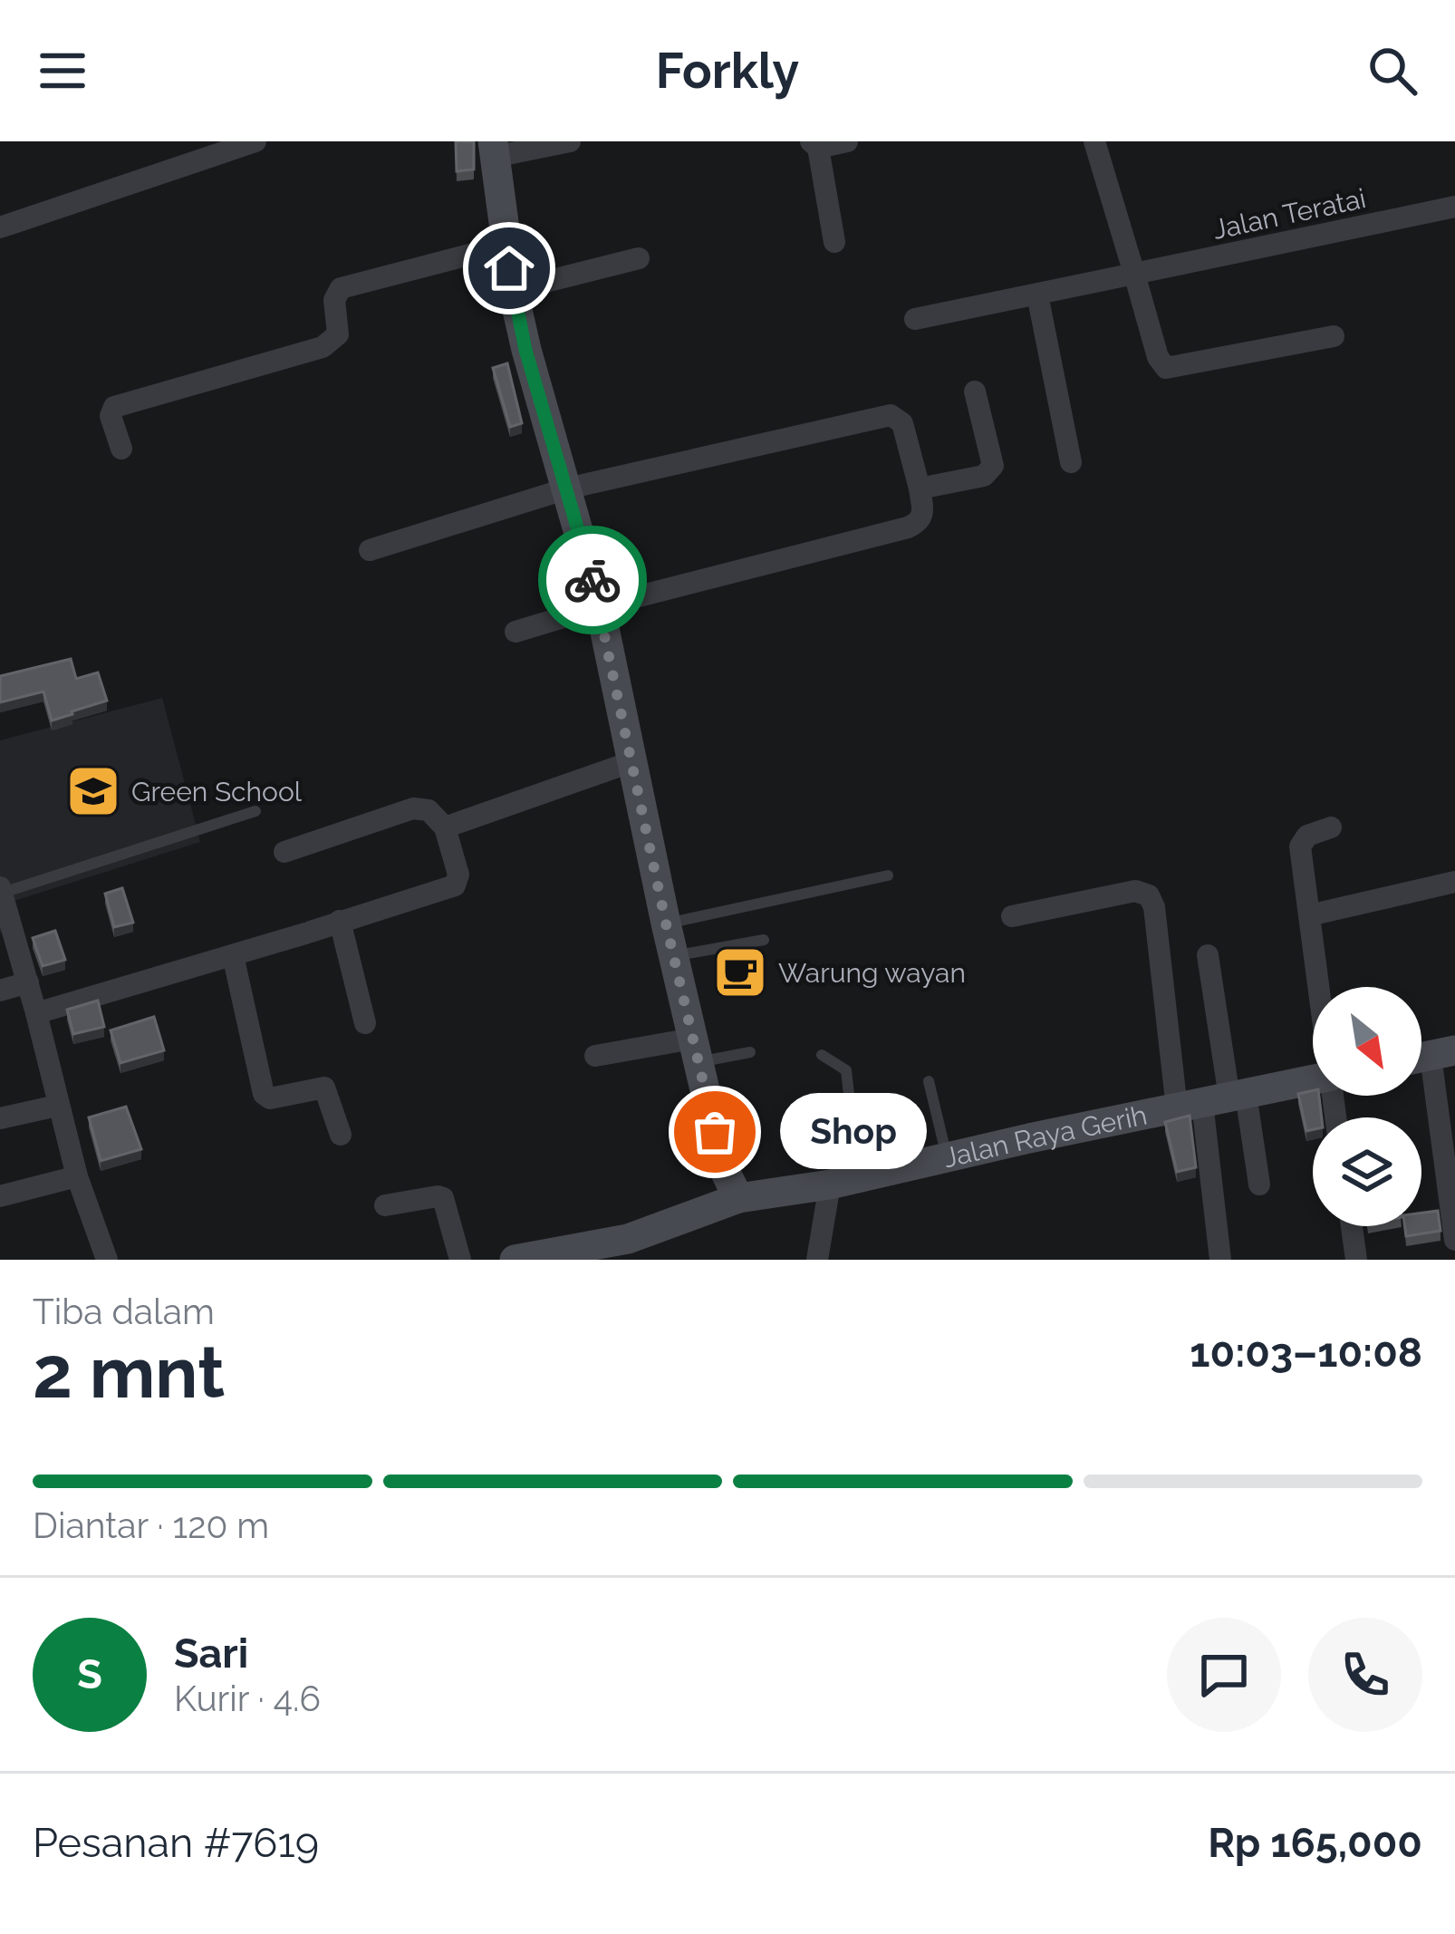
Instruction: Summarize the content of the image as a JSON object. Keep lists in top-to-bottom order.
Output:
{
  "streets": {
    "street": ["Jalan Teratai", "Jalan Raya Gerih"]
  },
  "places": {
    "school or university": ["Green School"],
    "cafe": ["Warung wayan"],
    "other": ["Shop"]
  },
  "north": "bottom right",
  "page": {
    "header": "Forkly",
    "bubble": "Shop",
    "heading": ["2 mnt", "Tiba dalam", "10:03–10:08"],
    "panel": [
      "Sari",
      "Kurir · 4.6",
      "Pesanan #7619",
      "Rp 165,000"
    ],
    "bar": "Diantar · 120 m",
    "round": "S"
  }
}
